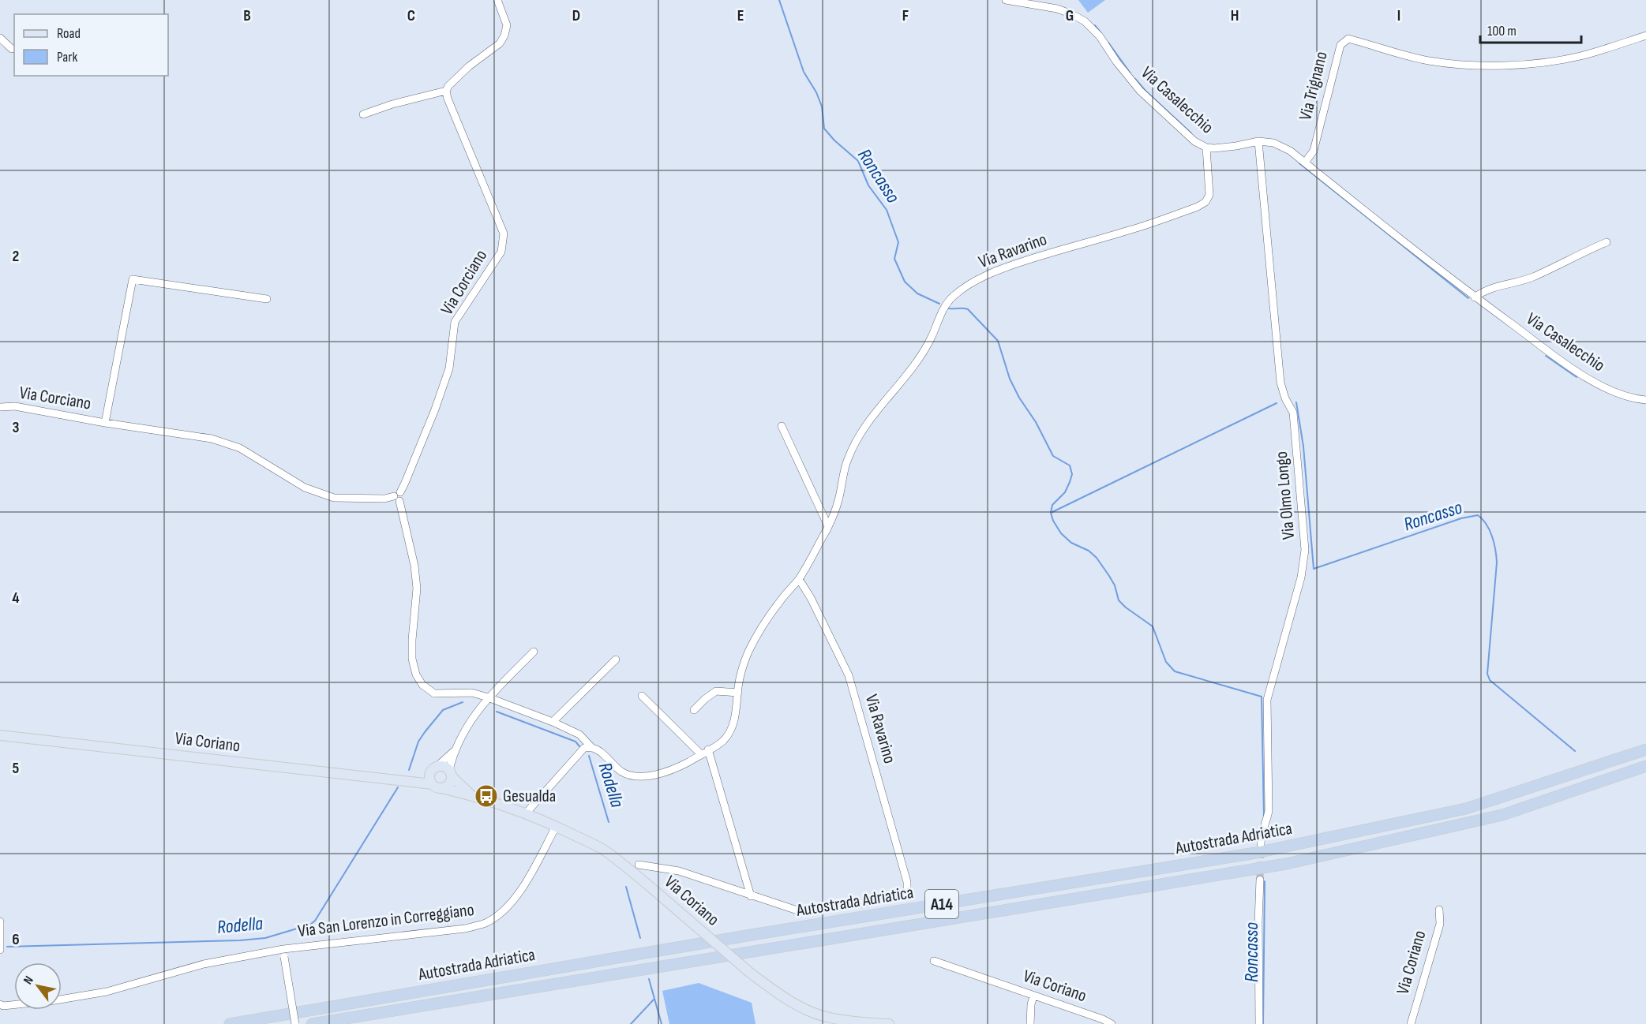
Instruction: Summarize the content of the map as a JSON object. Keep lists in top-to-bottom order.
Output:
{
  "streets": {
    "highway": ["Autostrada Adriatica", "A14"],
    "main road": ["Via Coriano"],
    "street": [
      "Via Trignano",
      "Via Casalecchio",
      "Via Ravarino",
      "Via Corciano",
      "Via Olmo Longo",
      "Via San Lorenzo in Correggiano"
    ]
  },
  "crossings": [
    ["Via Trignano", "Via Casalecchio"],
    ["Via Casalecchio", "Via Ravarino"],
    ["Via Casalecchio", "Via Olmo Longo"],
    ["Via Ravarino", "Via Corciano"],
    ["Via Ravarino", "Via Coriano"],
    ["Via Coriano", "Via San Lorenzo in Correggiano"]
  ],
  "water": ["Roncasso", "Rodella"],
  "places": {
    "bus stop": ["Gesualda"]
  },
  "legend": ["Road", "Park"],
  "scale_bar": "100 m",
  "north": "top left",
  "grid": {
    "columns": [
      "B",
      "C",
      "D",
      "E",
      "F",
      "G",
      "H",
      "I"
    ],
    "rows": [
      "2",
      "3",
      "4",
      "5",
      "6"
    ]
  }
}
